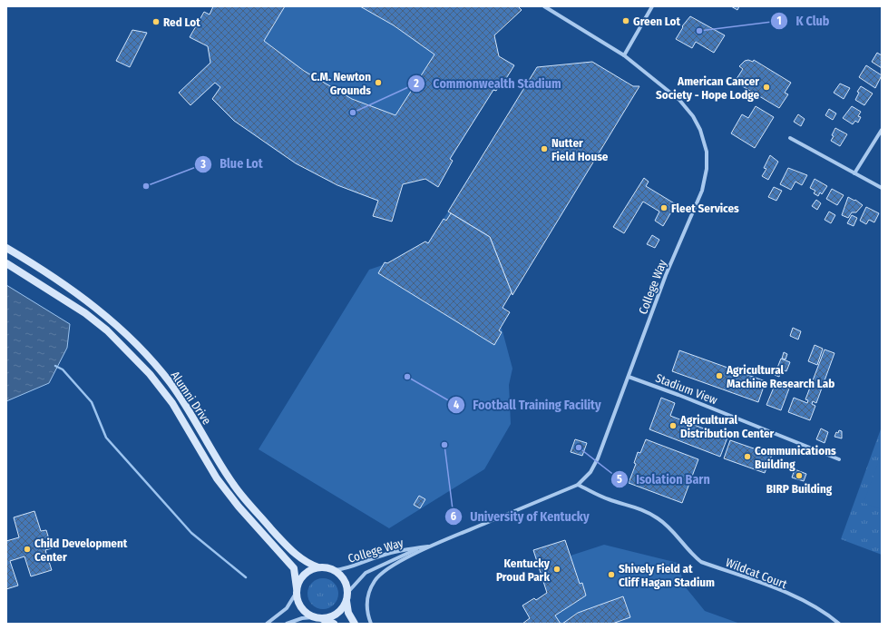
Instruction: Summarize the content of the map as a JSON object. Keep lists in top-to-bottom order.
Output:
{
  "streets": {
    "main road": ["Alumni Drive"],
    "street": ["College Way", "Stadium View", "Wildcat Court"]
  },
  "crossings": [
    ["College Way", "Stadium View"],
    ["College Way", "Alumni Drive"],
    ["College Way", "Wildcat Court"]
  ],
  "places": [
    "Green Lot",
    "Red Lot",
    "K Club",
    "C.M. Newton Grounds",
    "American Cancer Society - Hope Lodge",
    "Commonwealth Stadium",
    "Nutter Field House",
    "Blue Lot",
    "Fleet Services",
    "Agricultural Machine Research Lab",
    "Football Training Facility",
    "Agricultural Distribution Center",
    "University of Kentucky",
    "Isolation Barn",
    "Communications Building",
    "BIRP Building",
    "Child Development Center",
    "Kentucky Proud Park",
    "Shively Field at Cliff Hagan Stadium"
  ]
}
